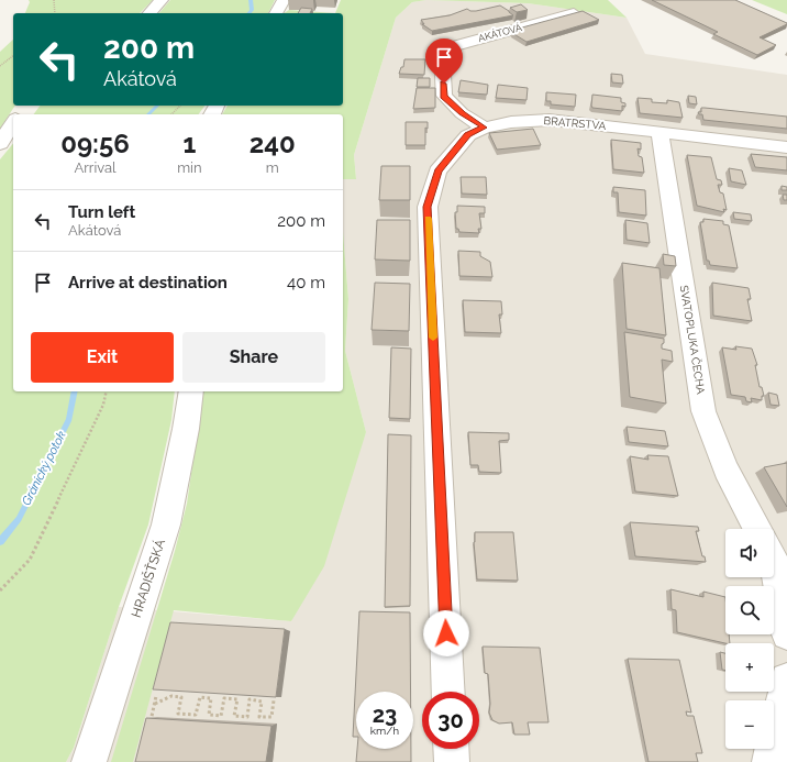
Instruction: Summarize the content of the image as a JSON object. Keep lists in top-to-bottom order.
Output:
{
  "streets": {
    "street": [
      "AKÁTOVÁ",
      "BRATRSTVA",
      "SVATOPLUKA ČECHA",
      "HRADIŠŤSKÁ"
    ]
  },
  "crossings": [
    ["AKÁTOVÁ", "BRATRSTVA"],
    ["BRATRSTVA", "SVATOPLUKA ČECHA"]
  ],
  "water": ["Gránický potok"],
  "page": {
    "turn": ["200 m", "Akátová"],
    "eta": [
      "09:56",
      "Arrival",
      "1",
      "min",
      "240",
      "m"
    ],
    "list": [
      {
        "name": "Turn left",
        "note": "Akátová",
        "value": "200 m"
      },
      {
        "name": "Arrive at destination",
        "value": "40 m"
      }
    ],
    "buttons": ["Exit", "Share"],
    "map_buttons": ["+", "−"],
    "speed": "23 km/h",
    "limit": "30"
  }
}
